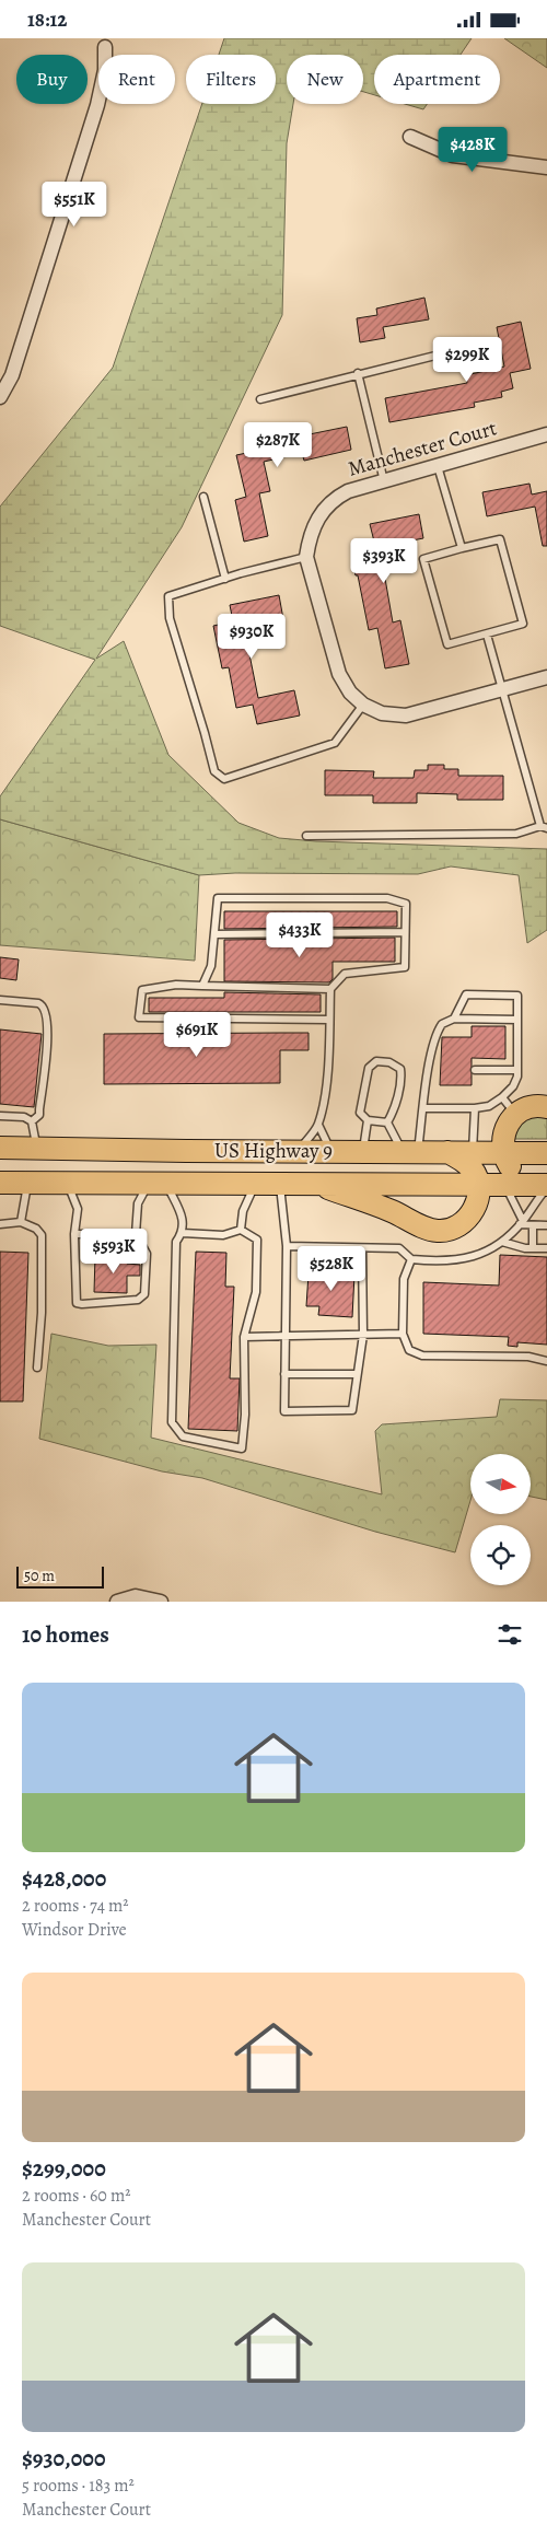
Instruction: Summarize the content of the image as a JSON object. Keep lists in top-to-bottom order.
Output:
{
  "streets": {
    "highway": ["US Highway 9"],
    "street": ["Manchester Court"]
  },
  "scale_bar": "50 m",
  "north": "right",
  "page": {
    "status": "18:12",
    "chip": [
      "Buy",
      "Rent",
      "Filters",
      "New",
      "Apartment"
    ],
    "price": [
      "$428K",
      "$551K",
      "$299K",
      "$287K",
      "$393K",
      "$930K",
      "$433K",
      "$691K",
      "$593K",
      "$528K"
    ],
    "scale": "50 m",
    "heading": "10 homes",
    "list": [
      {
        "name": "$428,000",
        "note": "2 rooms · 74 m² · Windsor Drive"
      },
      {
        "name": "$299,000",
        "note": "2 rooms · 60 m² · Manchester Court"
      },
      {
        "name": "$930,000",
        "note": "5 rooms · 183 m² · Manchester Court"
      }
    ]
  }
}
